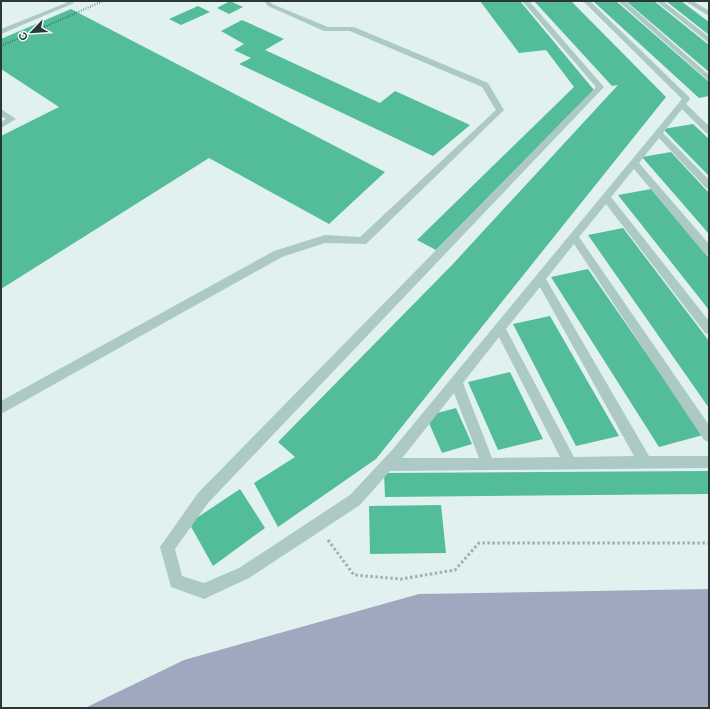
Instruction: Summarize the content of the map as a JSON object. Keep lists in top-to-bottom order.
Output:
{
  "north": "bottom left"
}
